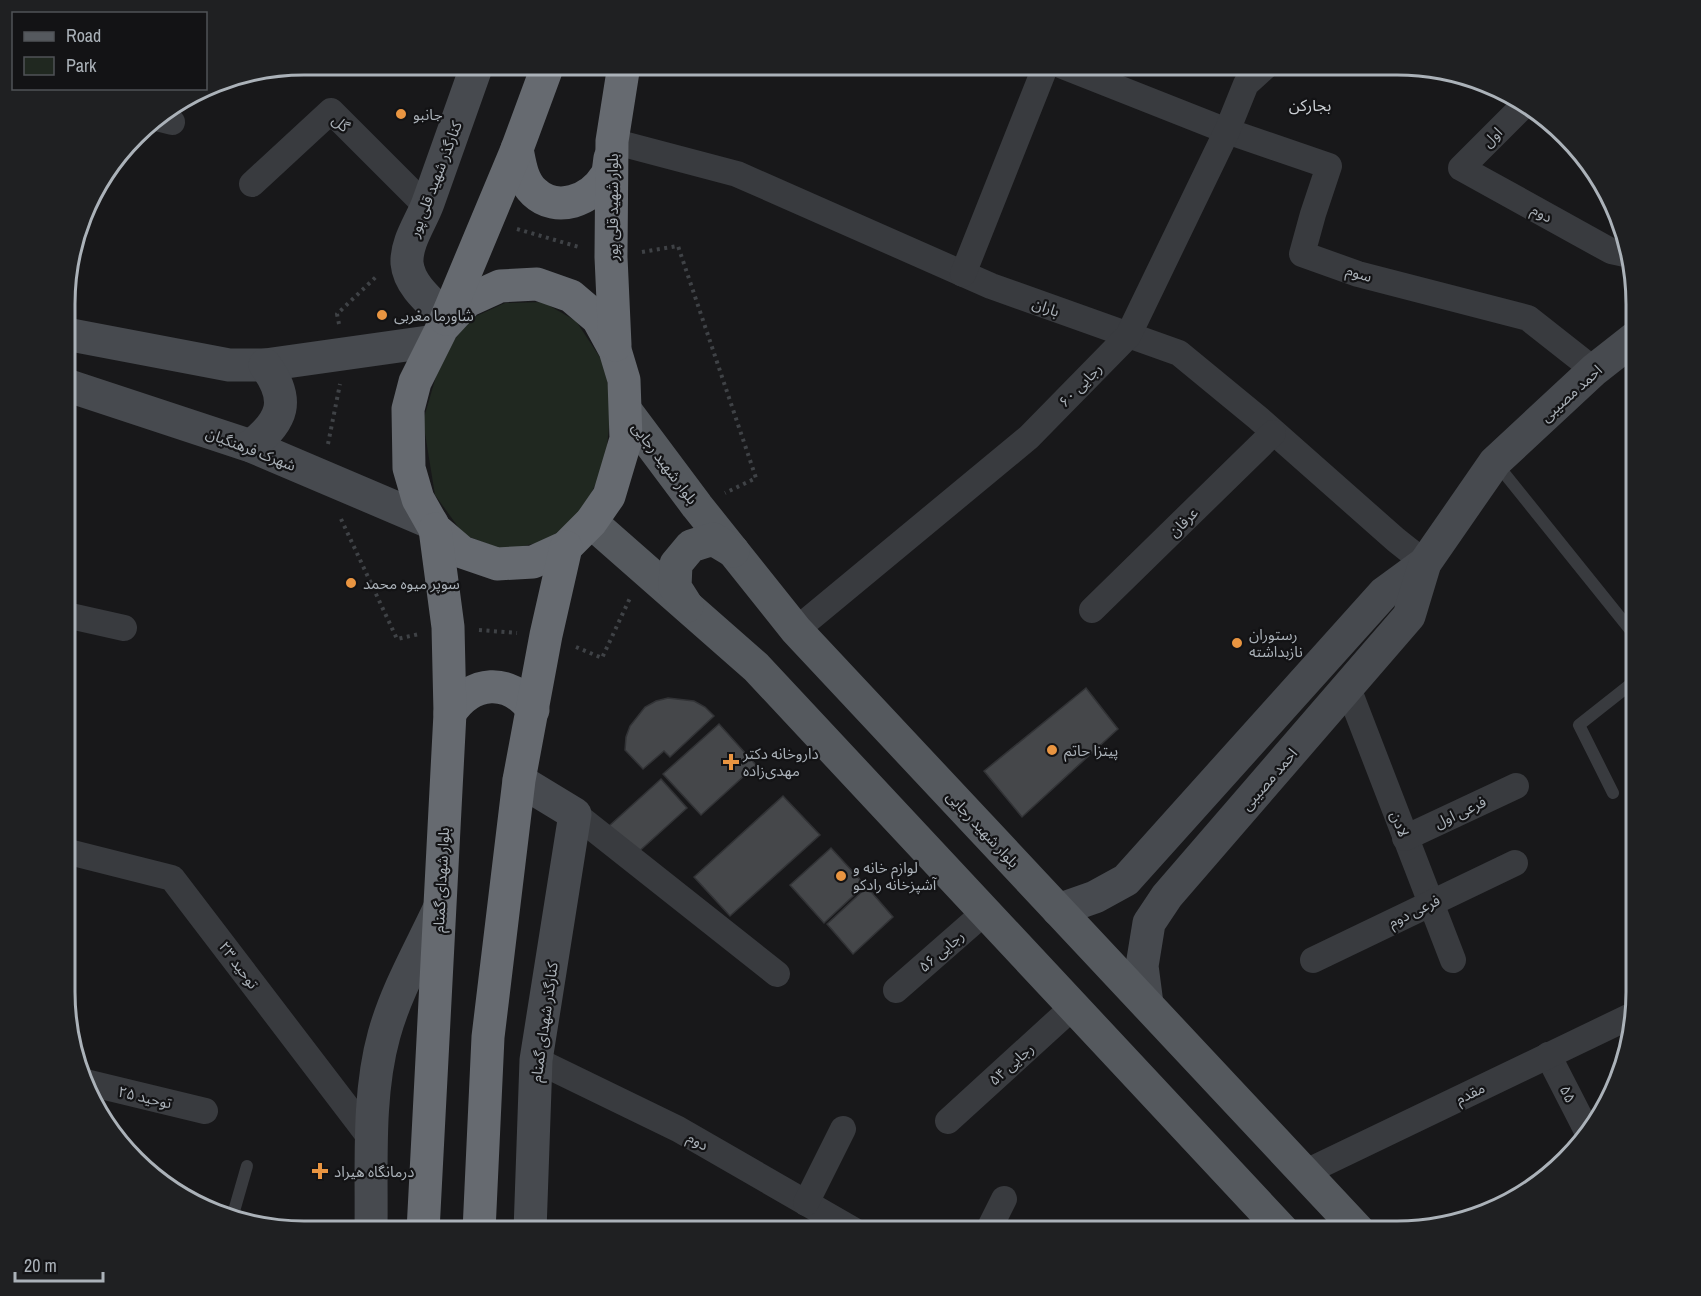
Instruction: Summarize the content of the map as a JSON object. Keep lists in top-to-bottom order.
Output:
{
  "streets": {
    "highway": ["بلوار شهید قلی پور", "بلوار شهدای گمنام"],
    "main road": ["بلوار شهید رجایی"],
    "street": [
      "گل",
      "اول",
      "کنارگذر شهید قلی پور",
      "دوم",
      "سوم",
      "باران",
      "رجایی ۶۰",
      "احمد مصیبی",
      "شهرک فرهنگیان",
      "عرفان",
      "فرعی اول",
      "لادن",
      "فرعی دوم",
      "رجایی ۵۶",
      "توحید ۲۳",
      "کنارگذر شهدای گمنام",
      "رجایی ۵۴",
      "مقدم",
      "۵۵",
      "توحید ۲۵"
    ]
  },
  "crossings": [
    ["گل", "کنارگذر شهید قلی پور"],
    ["اول", "دوم"],
    ["بلوار شهید قلی پور", "باران"],
    ["دوم", "کنارگذر شهدای گمنام"],
    ["سوم", "رجایی ۶۰"],
    ["سوم", "احمد مصیبی"],
    ["باران", "رجایی ۶۰"],
    ["باران", "احمد مصیبی"],
    ["باران", "عرفان"],
    ["رجایی ۶۰", "بلوار شهید رجایی"],
    ["احمد مصیبی", "بلوار شهید رجایی"],
    ["احمد مصیبی", "لادن"],
    ["شهرک فرهنگیان", "بلوار شهدای گمنام"],
    ["بلوار شهید رجایی", "مقدم"],
    ["فرعی اول", "لادن"],
    ["لادن", "فرعی دوم"],
    ["مقدم", "۵۵"]
  ],
  "districts": ["بجارکن"],
  "places": {
    "other": [
      "جانبو",
      "شاورما مغربی",
      "سوپر میوه محمد",
      "رستوران نازبداشته",
      "پیتزا حاتم",
      "لوازم خانه و آشپزخانه رادکو"
    ],
    "health": ["داروخانه دکتر مهدی‌زاده", "درمانگاه هیراد"]
  },
  "legend": ["Road", "Park"],
  "scale_bar": "20 m"
}
